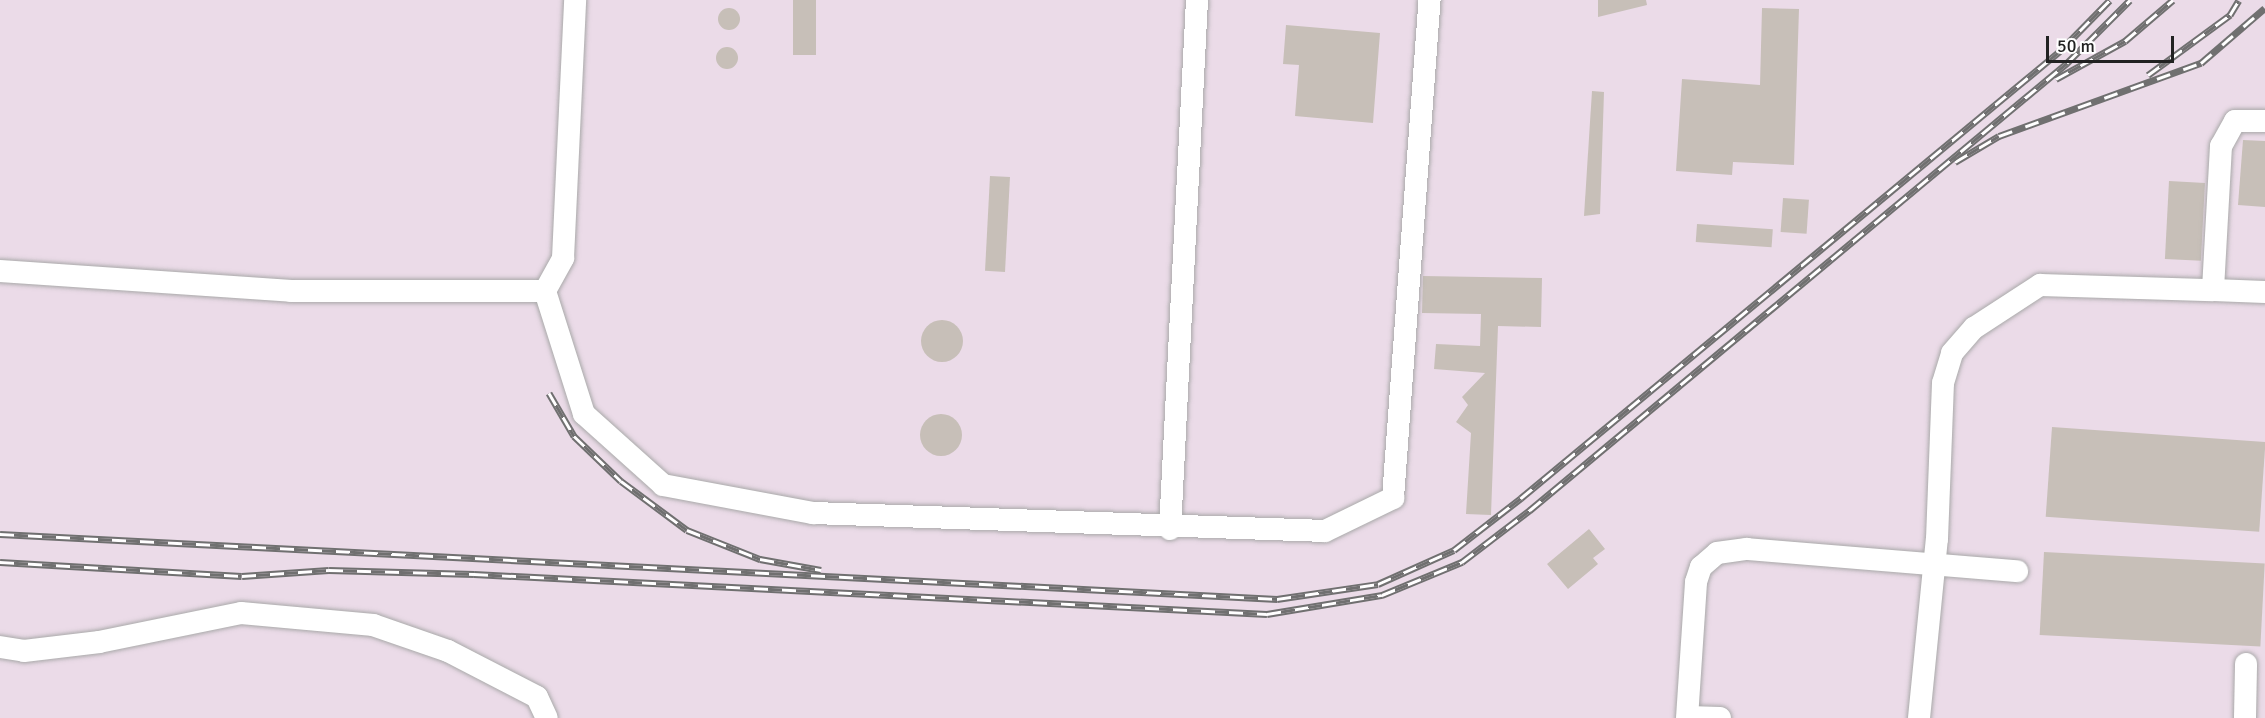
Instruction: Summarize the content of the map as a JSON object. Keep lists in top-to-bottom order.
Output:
{
  "scale_bar": "50 m"
}
